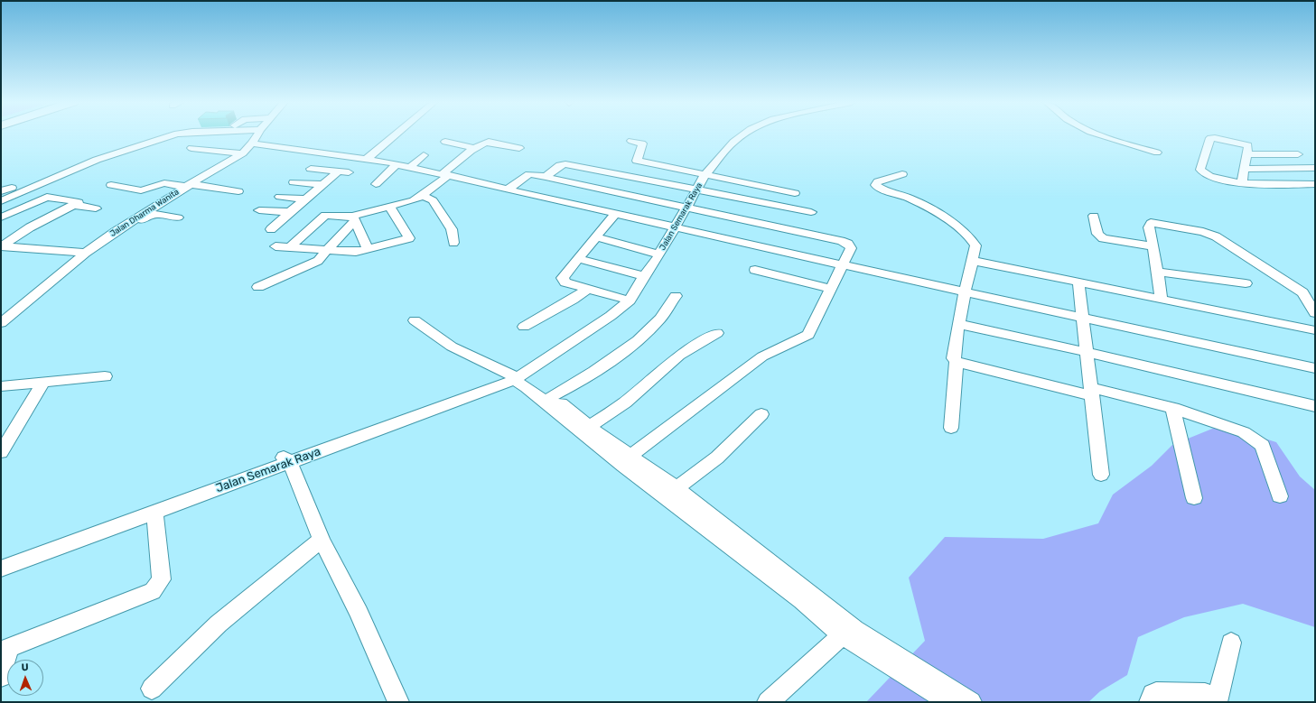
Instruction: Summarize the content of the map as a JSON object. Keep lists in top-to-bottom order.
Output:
{
  "streets": {
    "street": ["Jalan Dharma Wanita", "Jalan Semarak Raya"]
  },
  "north": "top"
}
